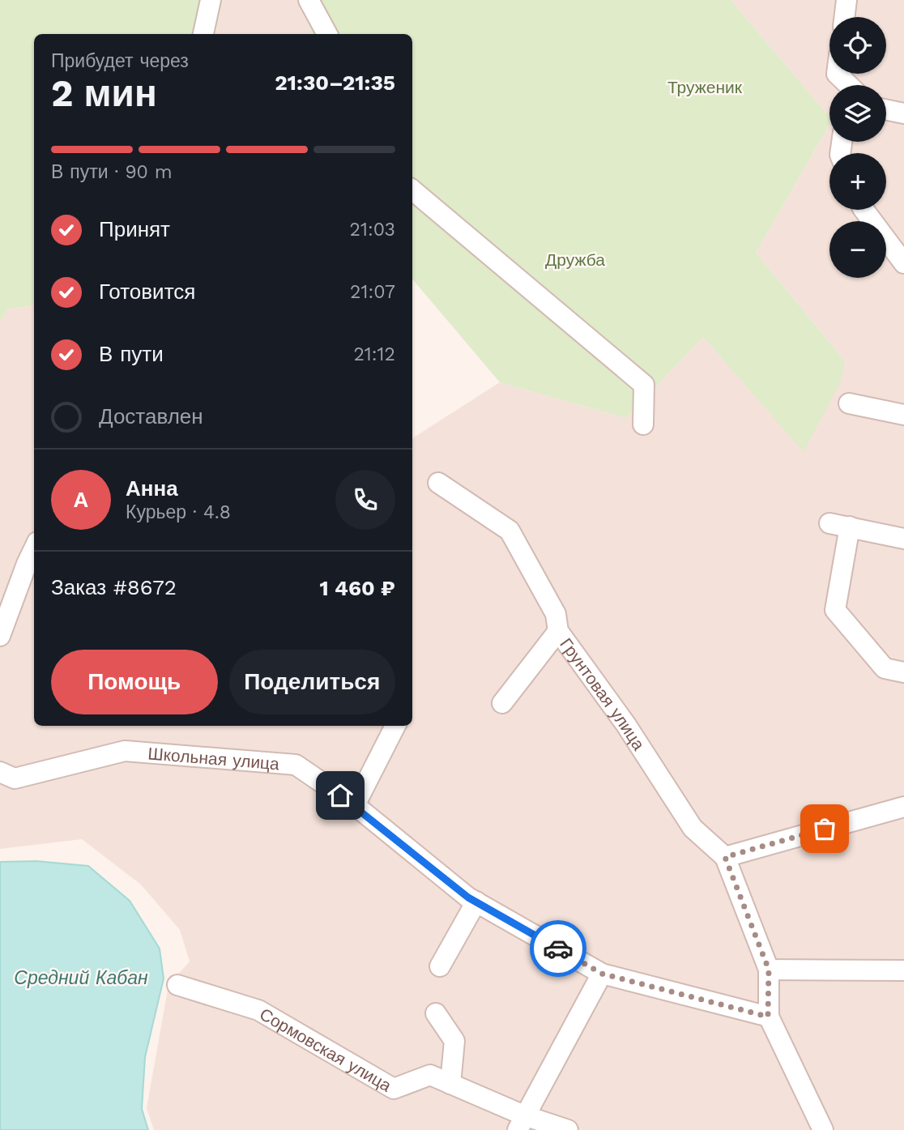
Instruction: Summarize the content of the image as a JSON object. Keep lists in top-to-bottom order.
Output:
{
  "streets": {
    "street": ["Грунтовая улица", "Школьная улица", "Сормовская улица"]
  },
  "crossings": [
    ["Грунтовая улица", "Школьная улица"]
  ],
  "water": ["Средний Кабан"],
  "parks": ["Труженик", "Дружба"],
  "page": {
    "map_buttons": ["+", "−"],
    "heading": ["2 мин", "Прибудет через", "21:30–21:35"],
    "panel": [
      "Анна",
      "Курьер · 4.8",
      "Заказ #8672",
      "1 460 ₽"
    ],
    "bar": "В пути · 90 m",
    "list": [
      ["Принят", "21:03"],
      ["Готовится", "21:07"],
      ["В пути", "21:12"],
      "Доставлен"
    ],
    "round": "А",
    "buttons": ["Помощь", "Поделиться"]
  }
}
